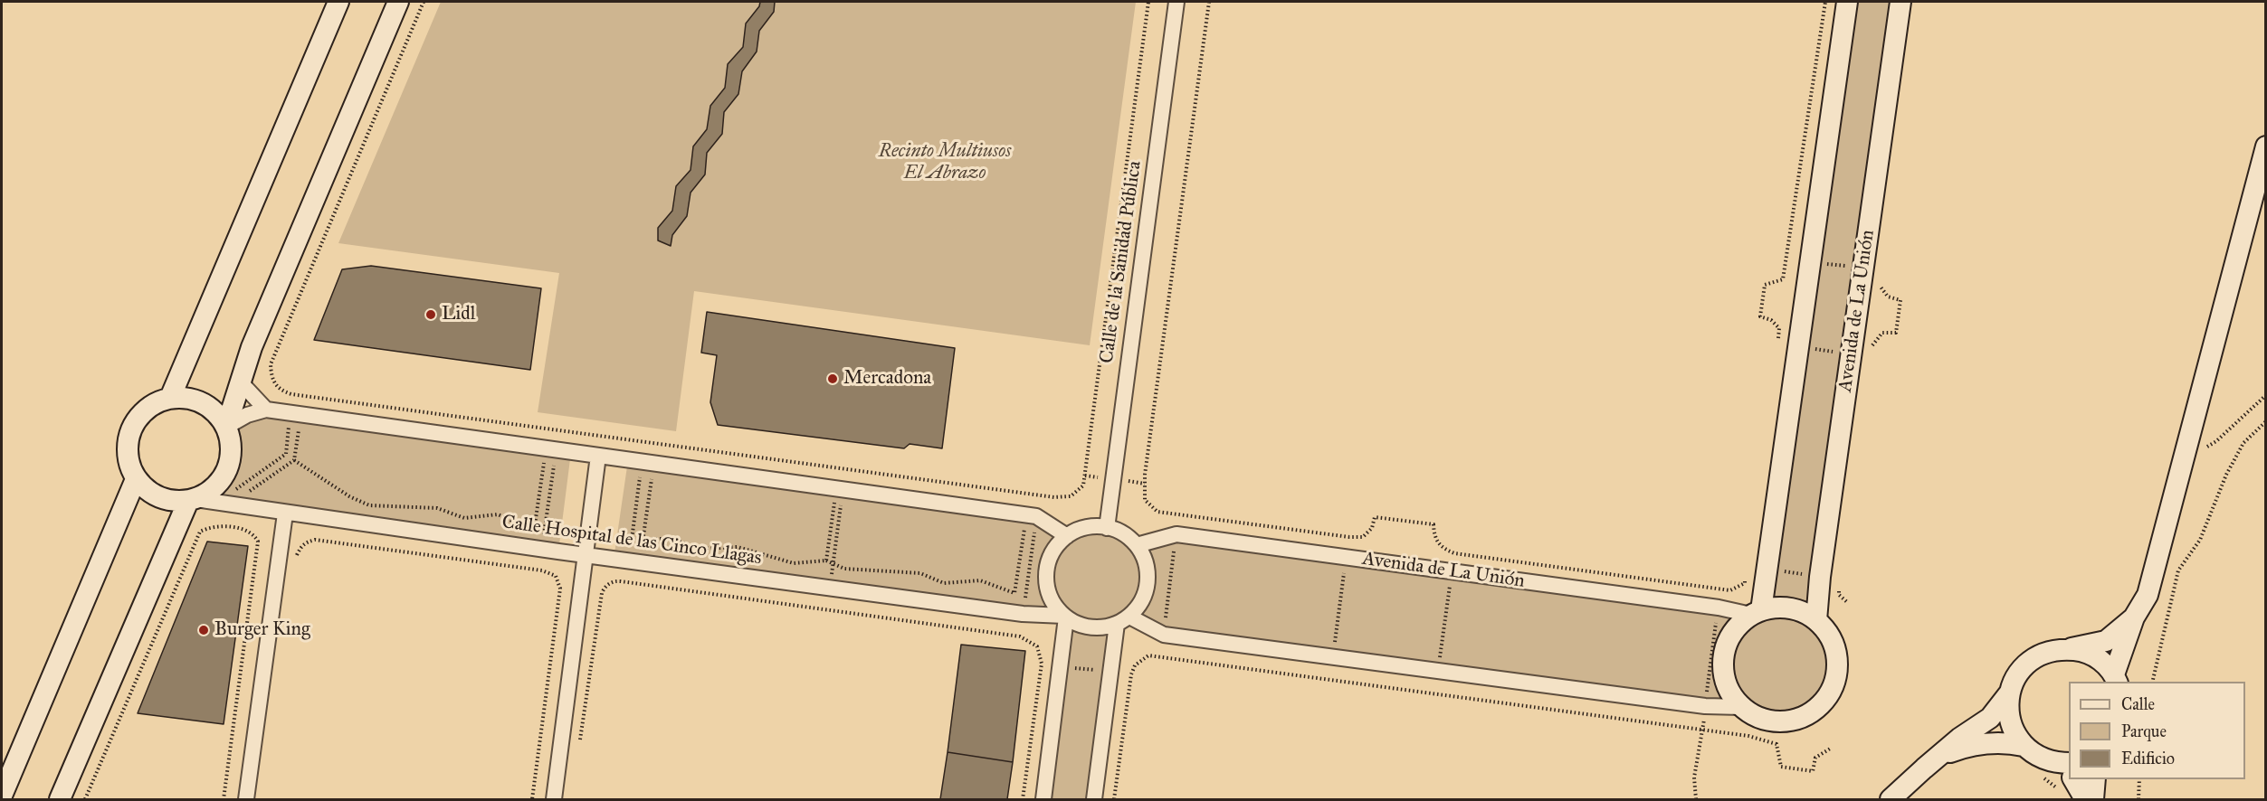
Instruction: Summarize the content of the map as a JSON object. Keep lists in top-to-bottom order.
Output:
{
  "streets": {
    "main road": ["Avenida de La Unión"],
    "street": ["Calle de la Sanidad Pública", "Calle Hospital de las Cinco Llagas"]
  },
  "crossings": [
    ["Calle de la Sanidad Pública", "Avenida de La Unión"],
    ["Calle de la Sanidad Pública", "Calle Hospital de las Cinco Llagas"],
    ["Avenida de La Unión", "Calle Hospital de las Cinco Llagas"]
  ],
  "parks": ["Recinto Multiusos El Abrazo"],
  "places": ["Lidl", "Mercadona", "Burger King"],
  "legend": ["Calle", "Parque", "Edificio"]
}
